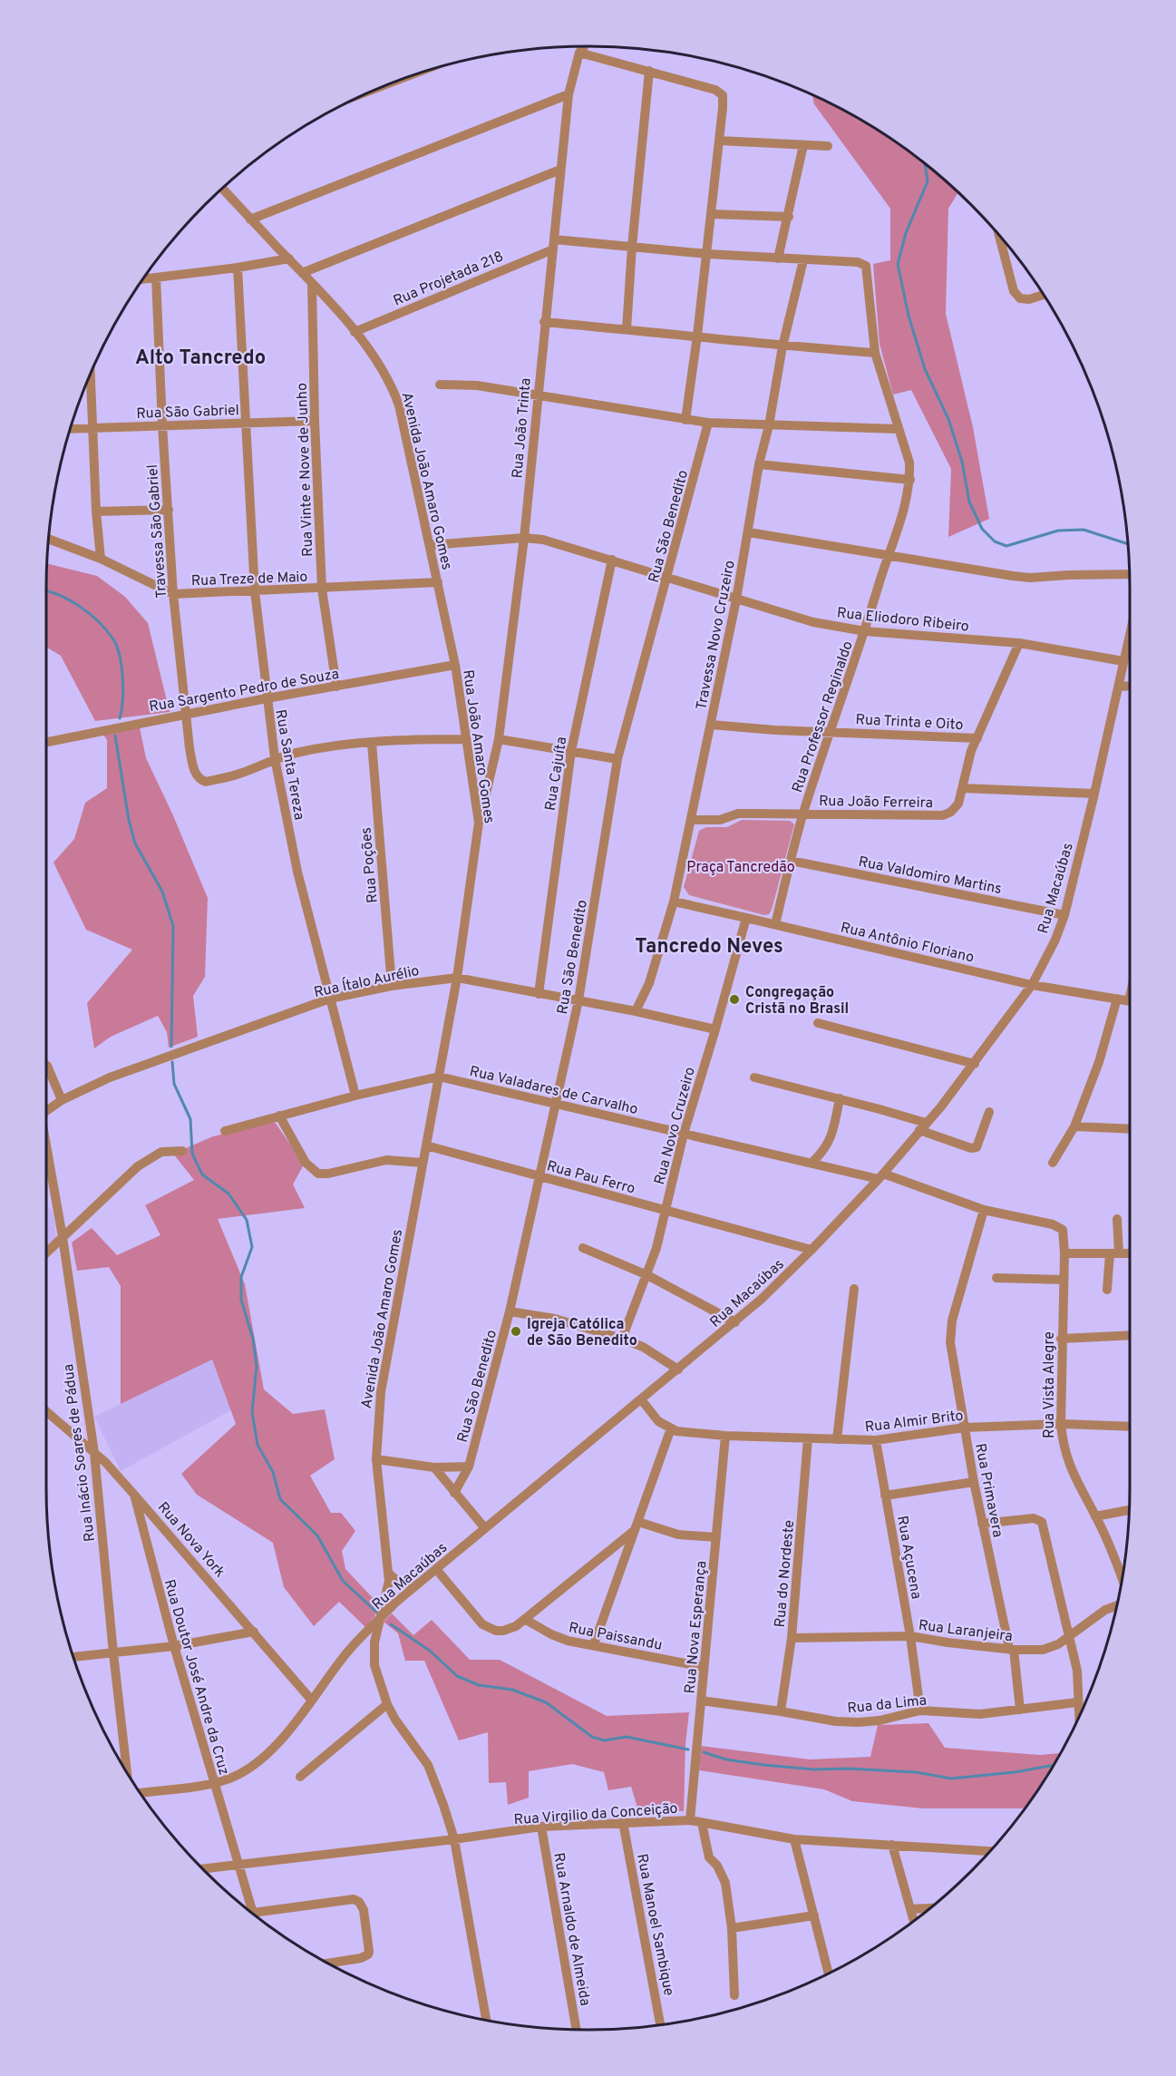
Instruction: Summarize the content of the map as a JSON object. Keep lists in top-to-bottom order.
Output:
{
  "streets": {
    "street": [
      "Rua Projetada 218",
      "Rua São Gabriel",
      "Rua João Trinta",
      "Rua Vinte e Nove de Junho",
      "Avenida João Amaro Gomes",
      "Rua São Benedito",
      "Travessa São Gabriel",
      "Rua Treze de Maio",
      "Rua Eliodoro Ribeiro",
      "Travessa Novo Cruzeiro",
      "Rua Sargento Pedro de Souza",
      "Rua Professor Reginaldo",
      "Rua Trinta e Oito",
      "Rua João Amaro Gomes",
      "Rua Santa Tereza",
      "Rua Cajuíta",
      "Rua João Ferreira",
      "Rua Poções",
      "Rua Valdomiro Martins",
      "Rua Macaúbas",
      "Rua Antônio Floriano",
      "Rua Ítalo Aurélio",
      "Rua Valadares de Carvalho",
      "Rua Novo Cruzeiro",
      "Rua Pau Ferro",
      "Rua Vista Alegre",
      "Rua Almir Brito",
      "Rua Inácio Soares de Pádua",
      "Rua Primavera",
      "Rua Nova York",
      "Rua Açucena",
      "Rua do Nordeste",
      "Rua Nova Esperança",
      "Rua Laranjeira",
      "Rua Paissandu",
      "Rua Doutor José Andre da Cruz",
      "Rua da Lima",
      "Rua Virgilio da Conceição",
      "Rua Manoel Sambique",
      "Rua Arnaldo de Almeida"
    ]
  },
  "crossings": [
    ["Rua Projetada 218", "Rua João Trinta"],
    ["Rua Projetada 218", "Avenida João Amaro Gomes"],
    ["Rua São Gabriel", "Rua Vinte e Nove de Junho"],
    ["Rua São Gabriel", "Travessa São Gabriel"],
    ["Rua São Gabriel", "Rua Santa Tereza"],
    ["Rua João Trinta", "Rua Eliodoro Ribeiro"],
    ["Rua João Trinta", "Rua João Amaro Gomes"],
    ["Rua Vinte e Nove de Junho", "Avenida João Amaro Gomes"],
    ["Rua Vinte e Nove de Junho", "Rua Treze de Maio"],
    ["Rua Vinte e Nove de Junho", "Rua Sargento Pedro de Souza"],
    ["Avenida João Amaro Gomes", "Rua Treze de Maio"],
    ["Avenida João Amaro Gomes", "Rua Eliodoro Ribeiro"],
    ["Avenida João Amaro Gomes", "Rua João Amaro Gomes"],
    ["Avenida João Amaro Gomes", "Rua Macaúbas"],
    ["Avenida João Amaro Gomes", "Rua Valadares de Carvalho"],
    ["Avenida João Amaro Gomes", "Rua Pau Ferro"],
    ["Avenida João Amaro Gomes", "Rua Virgilio da Conceição"],
    ["Rua São Benedito", "Rua Eliodoro Ribeiro"],
    ["Rua São Benedito", "Rua Ítalo Aurélio"],
    ["Rua São Benedito", "Rua Valadares de Carvalho"],
    ["Rua São Benedito", "Rua Pau Ferro"],
    ["Travessa São Gabriel", "Rua Treze de Maio"],
    ["Travessa São Gabriel", "Rua Sargento Pedro de Souza"],
    ["Travessa São Gabriel", "Rua Santa Tereza"],
    ["Rua Treze de Maio", "Rua João Amaro Gomes"],
    ["Rua Treze de Maio", "Rua Santa Tereza"],
    ["Rua Eliodoro Ribeiro", "Travessa Novo Cruzeiro"],
    ["Rua Eliodoro Ribeiro", "Rua Professor Reginaldo"],
    ["Rua Eliodoro Ribeiro", "Rua Cajuíta"],
    ["Rua Eliodoro Ribeiro", "Rua Macaúbas"],
    ["Travessa Novo Cruzeiro", "Rua Professor Reginaldo"],
    ["Travessa Novo Cruzeiro", "Rua Trinta e Oito"],
    ["Travessa Novo Cruzeiro", "Rua João Ferreira"],
    ["Travessa Novo Cruzeiro", "Rua Antônio Floriano"],
    ["Travessa Novo Cruzeiro", "Rua Ítalo Aurélio"],
    ["Rua Sargento Pedro de Souza", "Rua João Amaro Gomes"],
    ["Rua Sargento Pedro de Souza", "Rua Santa Tereza"],
    ["Rua Professor Reginaldo", "Rua Trinta e Oito"],
    ["Rua Professor Reginaldo", "Rua João Ferreira"],
    ["Rua Professor Reginaldo", "Rua Valdomiro Martins"],
    ["Rua Professor Reginaldo", "Rua Antônio Floriano"],
    ["Rua João Amaro Gomes", "Rua Ítalo Aurélio"],
    ["Rua João Amaro Gomes", "Rua Valadares de Carvalho"],
    ["Rua Santa Tereza", "Rua Ítalo Aurélio"],
    ["Rua Santa Tereza", "Rua Valadares de Carvalho"],
    ["Rua Cajuíta", "Rua Ítalo Aurélio"],
    ["Rua Poções", "Rua Ítalo Aurélio"],
    ["Rua Valdomiro Martins", "Rua Macaúbas"],
    ["Rua Macaúbas", "Rua Antônio Floriano"],
    ["Rua Macaúbas", "Rua Valadares de Carvalho"],
    ["Rua Macaúbas", "Rua Pau Ferro"],
    ["Rua Macaúbas", "Rua Almir Brito"],
    ["Rua Macaúbas", "Rua Nova York"],
    ["Rua Macaúbas", "Rua Doutor José Andre da Cruz"],
    ["Rua Antônio Floriano", "Rua Novo Cruzeiro"],
    ["Rua Ítalo Aurélio", "Rua Novo Cruzeiro"],
    ["Rua Valadares de Carvalho", "Rua Novo Cruzeiro"],
    ["Rua Valadares de Carvalho", "Rua Vista Alegre"],
    ["Rua Valadares de Carvalho", "Rua Primavera"],
    ["Rua Novo Cruzeiro", "Rua Pau Ferro"],
    ["Rua Vista Alegre", "Rua Almir Brito"],
    ["Rua Almir Brito", "Rua Primavera"],
    ["Rua Almir Brito", "Rua Açucena"],
    ["Rua Almir Brito", "Rua do Nordeste"],
    ["Rua Almir Brito", "Rua Nova Esperança"],
    ["Rua Inácio Soares de Pádua", "Rua Nova York"],
    ["Rua Primavera", "Rua Laranjeira"],
    ["Rua Primavera", "Rua da Lima"],
    ["Rua Nova York", "Rua Doutor José Andre da Cruz"],
    ["Rua Açucena", "Rua Laranjeira"],
    ["Rua Açucena", "Rua da Lima"],
    ["Rua do Nordeste", "Rua Laranjeira"],
    ["Rua do Nordeste", "Rua da Lima"],
    ["Rua Nova Esperança", "Rua Paissandu"],
    ["Rua Nova Esperança", "Rua da Lima"],
    ["Rua Nova Esperança", "Rua Virgilio da Conceição"],
    ["Rua Doutor José Andre da Cruz", "Rua Virgilio da Conceição"],
    ["Rua Virgilio da Conceição", "Rua Manoel Sambique"],
    ["Rua Virgilio da Conceição", "Rua Arnaldo de Almeida"]
  ],
  "districts": ["Alto Tancredo", "Tancredo Neves"],
  "parks": ["Praça Tancredão"],
  "places": ["Congregação Cristã no Brasil", "Igreja Católica de São Benedito"]
}
